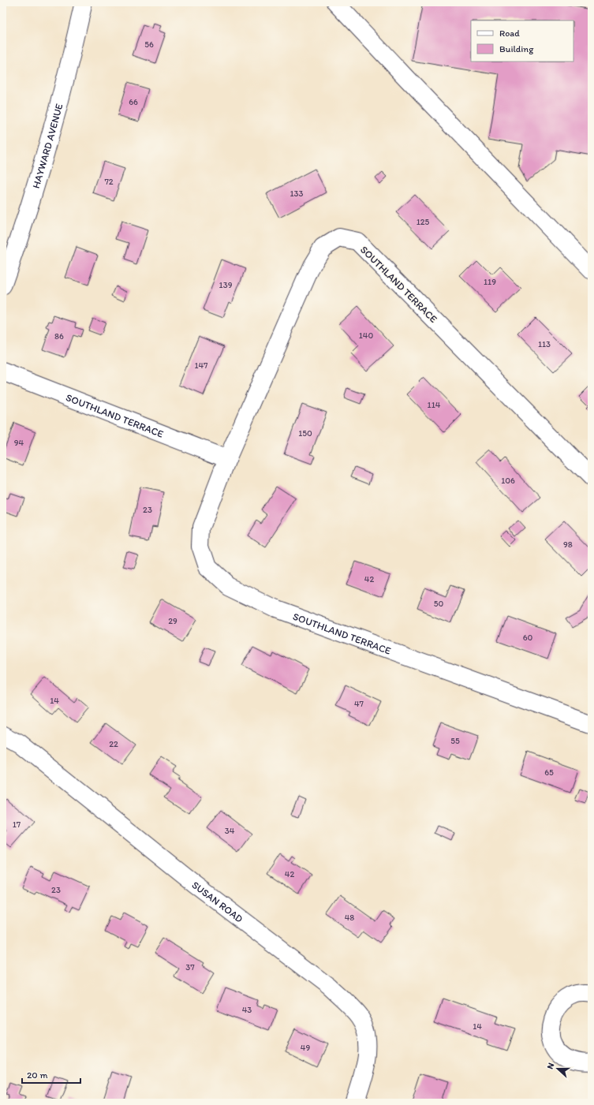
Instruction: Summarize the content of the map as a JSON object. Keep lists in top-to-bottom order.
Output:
{
  "streets": {
    "street": ["HAYWARD AVENUE", "SOUTHLAND TERRACE", "SUSAN ROAD"]
  },
  "house_numbers": [
    "56",
    "66",
    "72",
    "133",
    "125",
    "119",
    "139",
    "140",
    "86",
    "113",
    "147",
    "114",
    "150",
    "94",
    "106",
    "23",
    "98",
    "42",
    "50",
    "29",
    "60",
    "14",
    "47",
    "55",
    "22",
    "65",
    "17",
    "34",
    "42",
    "23",
    "48",
    "37",
    "43",
    "14",
    "49"
  ],
  "legend": ["Road", "Building"],
  "scale_bar": "20 m",
  "north": "left"
}
